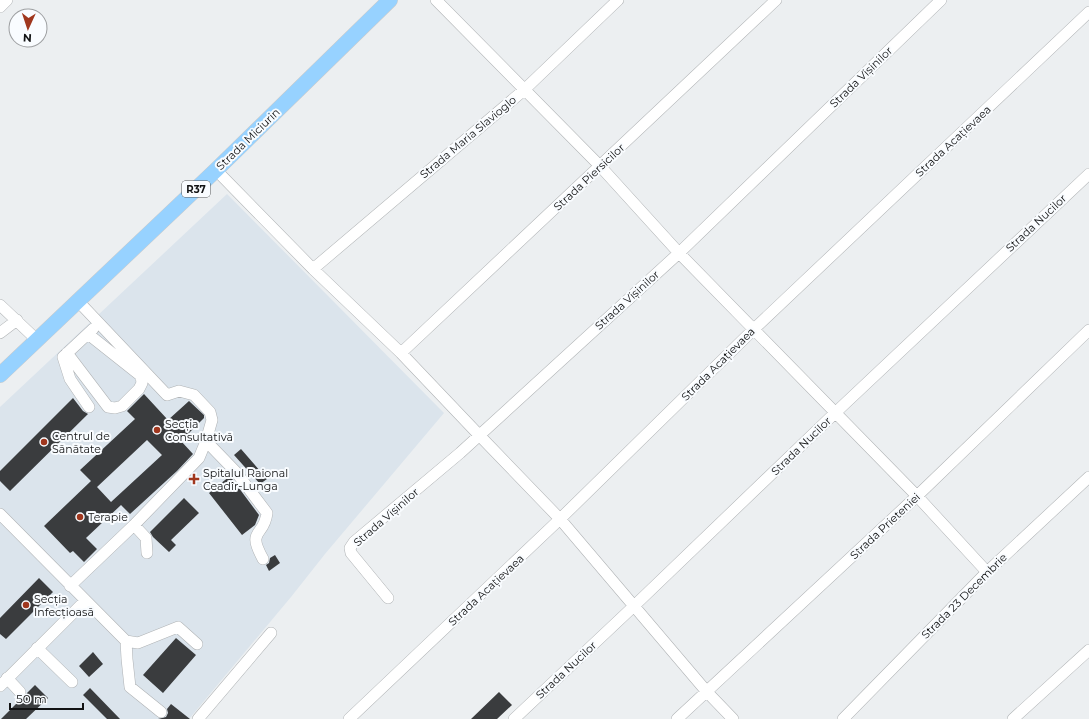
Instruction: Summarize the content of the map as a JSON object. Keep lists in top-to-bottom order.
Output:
{
  "streets": {
    "main road": ["Strada Miciurin", "R37"],
    "street": [
      "Strada Vișinilor",
      "Strada Maria Slavioglo",
      "Strada Acațievaea",
      "Strada Piersicilor",
      "Strada Nucilor",
      "Strada Prieteniei",
      "Strada 23 Decembrie"
    ]
  },
  "places": {
    "other": [
      "Secția Consultativă",
      "Centrul de Sănătate",
      "Terapie",
      "Secția Infecțioasă"
    ],
    "health": ["Spitalul Raional Ceadîr-Lunga"]
  },
  "scale_bar": "50 m",
  "north": "bottom"
}
